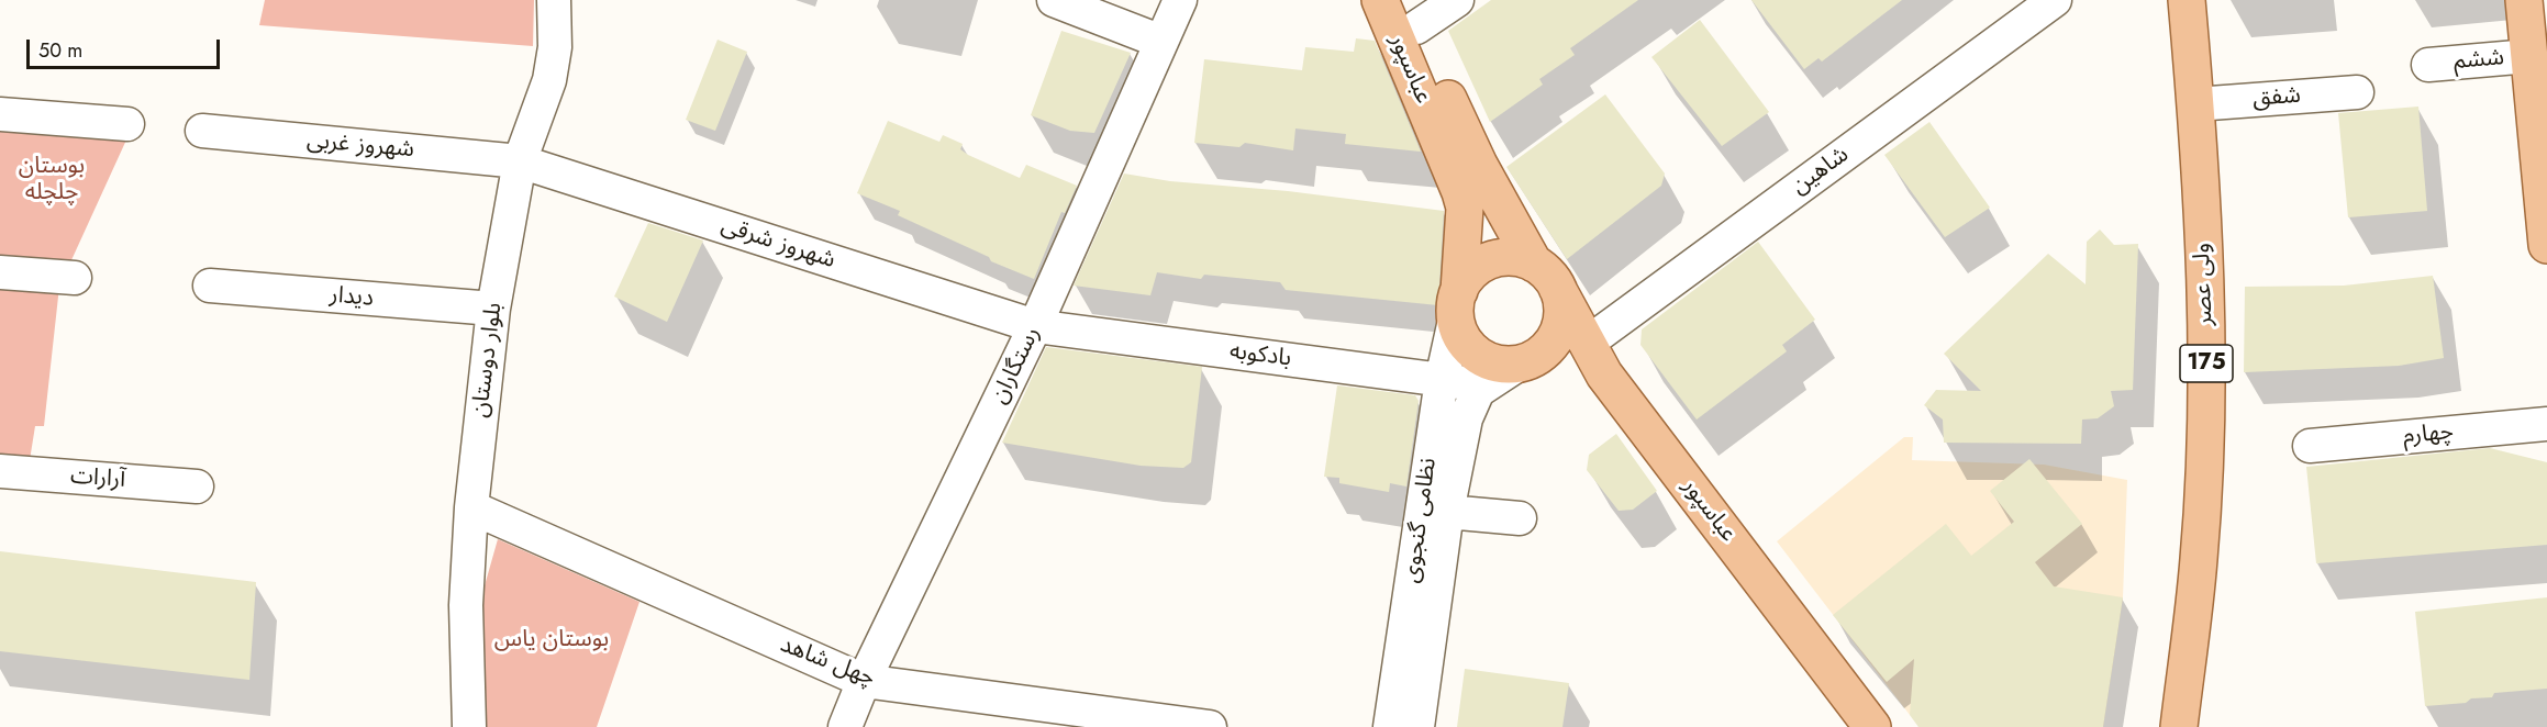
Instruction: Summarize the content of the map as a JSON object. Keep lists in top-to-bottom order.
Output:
{
  "streets": {
    "main road": ["عباسپور", "ولی عصر", "175"],
    "street": [
      "ششم",
      "شفق",
      "شهروز غربی",
      "شاهین",
      "شهروز شرقی",
      "دیدار",
      "بادکوبه",
      "بلوار دوستان",
      "رستگاران",
      "چهارم",
      "آرارات",
      "نظامی گنجوی",
      "چهل شاهد"
    ]
  },
  "crossings": [
    ["عباسپور", "شاهین"],
    ["عباسپور", "نظامی گنجوی"],
    ["شفق", "ولی عصر"],
    ["شهروز غربی", "شهروز شرقی"],
    ["شهروز غربی", "بلوار دوستان"],
    ["شهروز شرقی", "بادکوبه"],
    ["شهروز شرقی", "بلوار دوستان"],
    ["شهروز شرقی", "رستگاران"],
    ["دیدار", "بلوار دوستان"],
    ["بادکوبه", "رستگاران"],
    ["بادکوبه", "نظامی گنجوی"],
    ["بلوار دوستان", "چهل شاهد"],
    ["رستگاران", "چهل شاهد"]
  ],
  "parks": ["بوستان چلچله", "بوستان یاس"],
  "scale_bar": "50 m"
}
